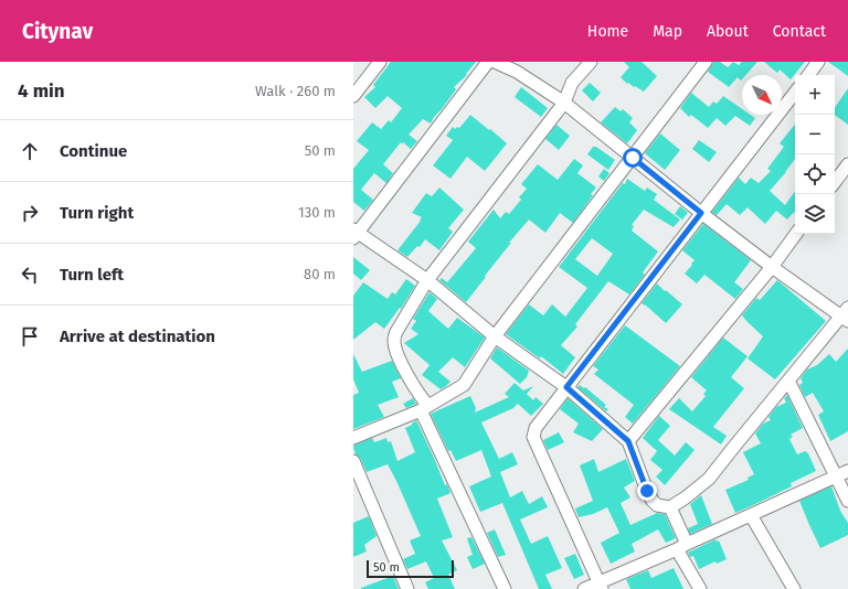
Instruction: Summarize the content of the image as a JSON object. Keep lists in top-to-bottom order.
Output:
{
  "scale_bar": "50 m",
  "north": "bottom right",
  "page": {
    "header": "Citynav",
    "nav": [
      "Home",
      "Map",
      "About",
      "Contact"
    ],
    "heading": ["4 min", "Walk · 260 m"],
    "map_buttons": ["+", "−"],
    "list": [
      ["Continue", "50 m"],
      ["Turn right", "130 m"],
      ["Turn left", "80 m"],
      "Arrive at destination"
    ],
    "scale": "50 m"
  }
}
